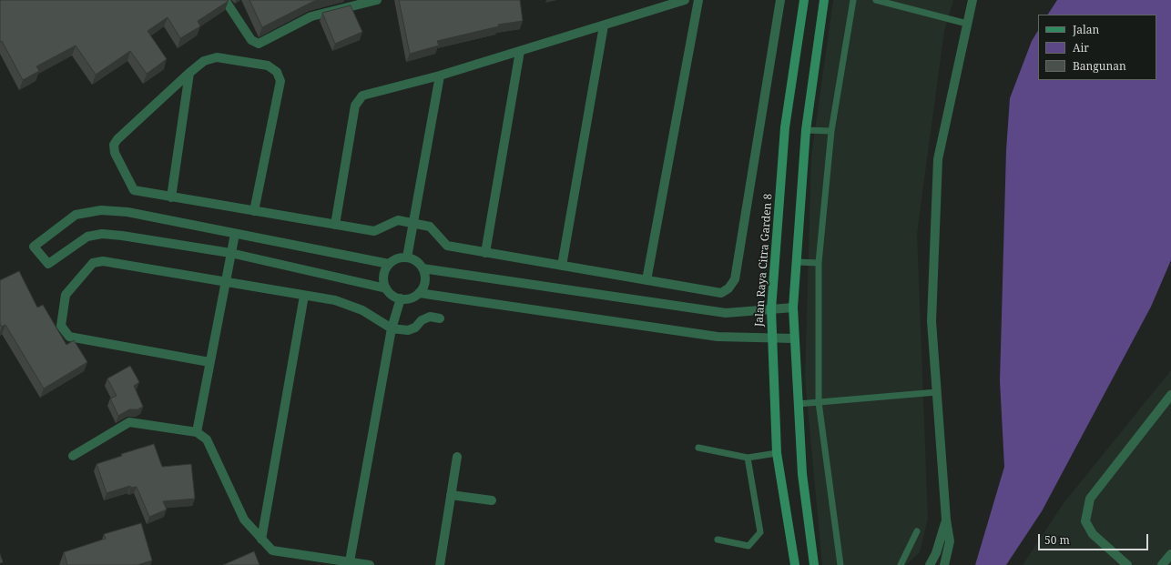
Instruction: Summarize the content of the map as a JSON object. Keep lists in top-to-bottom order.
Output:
{
  "streets": {
    "street": ["Jalan Raya Citra Garden 8"]
  },
  "legend": ["Jalan", "Air", "Bangunan"],
  "scale_bar": "50 m"
}
